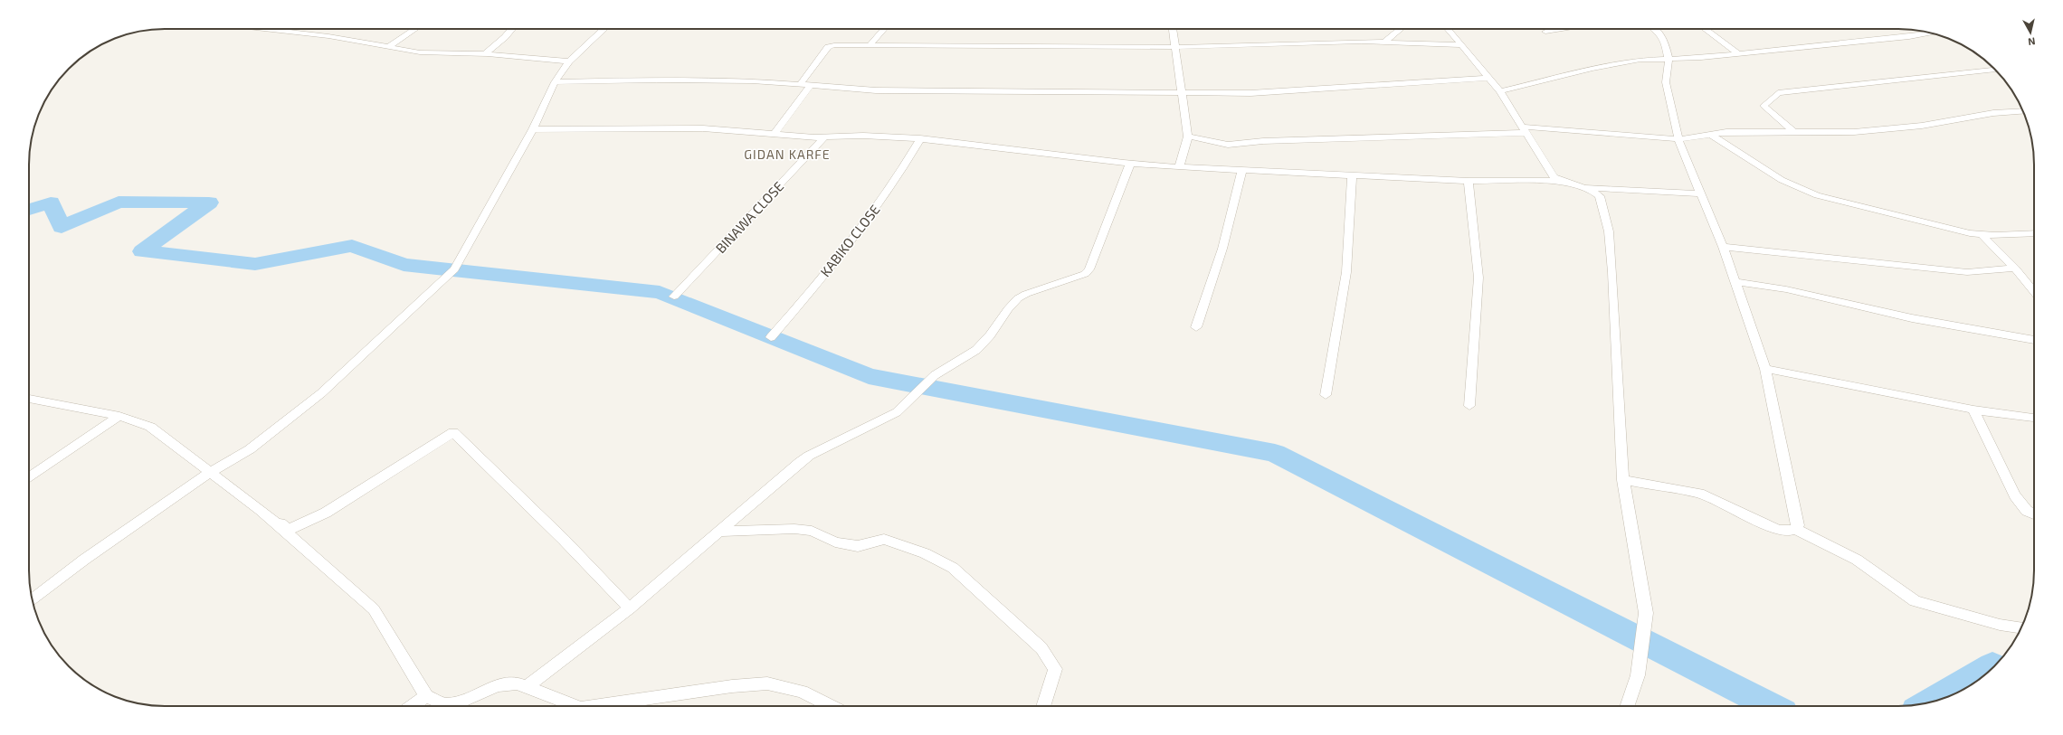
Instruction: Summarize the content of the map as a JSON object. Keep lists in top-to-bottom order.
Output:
{
  "streets": {
    "street": ["BINAWA CLOSE", "KABIKO CLOSE"]
  },
  "districts": ["GIDAN KARFE"],
  "north": "bottom"
}
